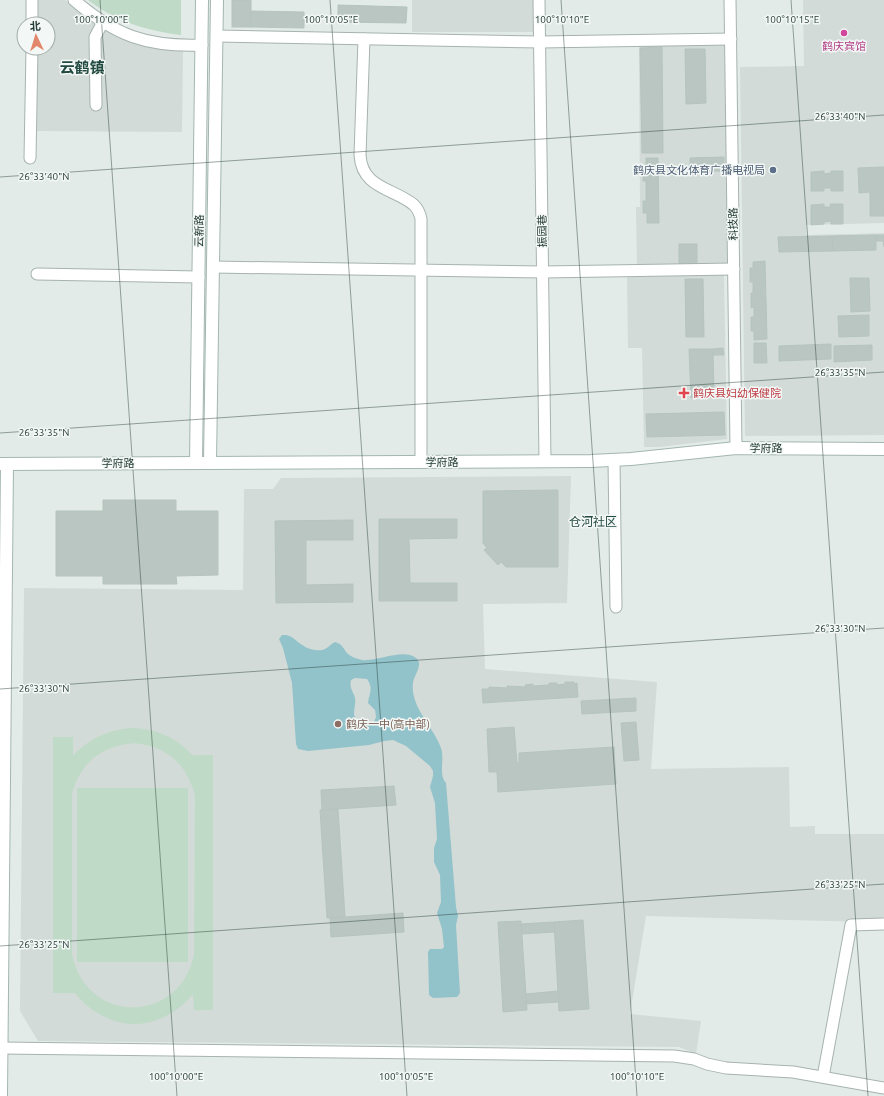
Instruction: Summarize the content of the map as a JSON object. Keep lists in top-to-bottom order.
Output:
{
  "streets": {
    "street": [
      "科技路",
      "云新路",
      "振园巷",
      "学府路"
    ]
  },
  "crossings": [
    ["科技路", "学府路"],
    ["云新路", "学府路"],
    ["振园巷", "学府路"]
  ],
  "districts": ["云鹤镇", "仓河社区"],
  "places": {
    "other": ["鹤庆宾馆", "鹤庆县文化体育广播电视局", "鹤庆一中(高中部)"],
    "health": ["鹤庆县妇幼保健院"]
  },
  "north": "top",
  "coordinates": [
    "100°10'00\"E",
    "100°10'05\"E",
    "100°10'10\"E",
    "100°10'15\"E",
    "26°33'40\"N",
    "26°33'35\"N",
    "26°33'30\"N",
    "26°33'25\"N"
  ]
}
